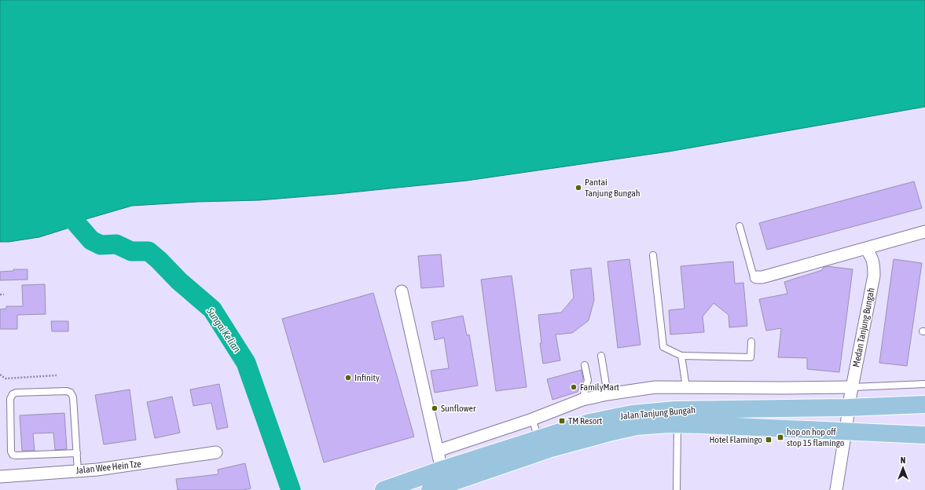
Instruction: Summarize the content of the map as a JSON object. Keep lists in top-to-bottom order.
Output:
{
  "streets": {
    "main road": ["Jalan Tanjung Bungah"],
    "street": ["Medan Tanjung Bungah", "Jalan Wee Hein Tze"]
  },
  "crossings": [
    ["Medan Tanjung Bungah", "Jalan Tanjung Bungah"]
  ],
  "water": ["Sungai Kelian"],
  "places": {
    "other": [
      "Pantai Tanjung Bungah",
      "Infinity",
      "FamilyMart",
      "Sunflower"
    ],
    "transit": ["TM Resort", "hop on hop off stop 15 flamingo", "Hotel Flamingo"]
  },
  "north": "top"
}
